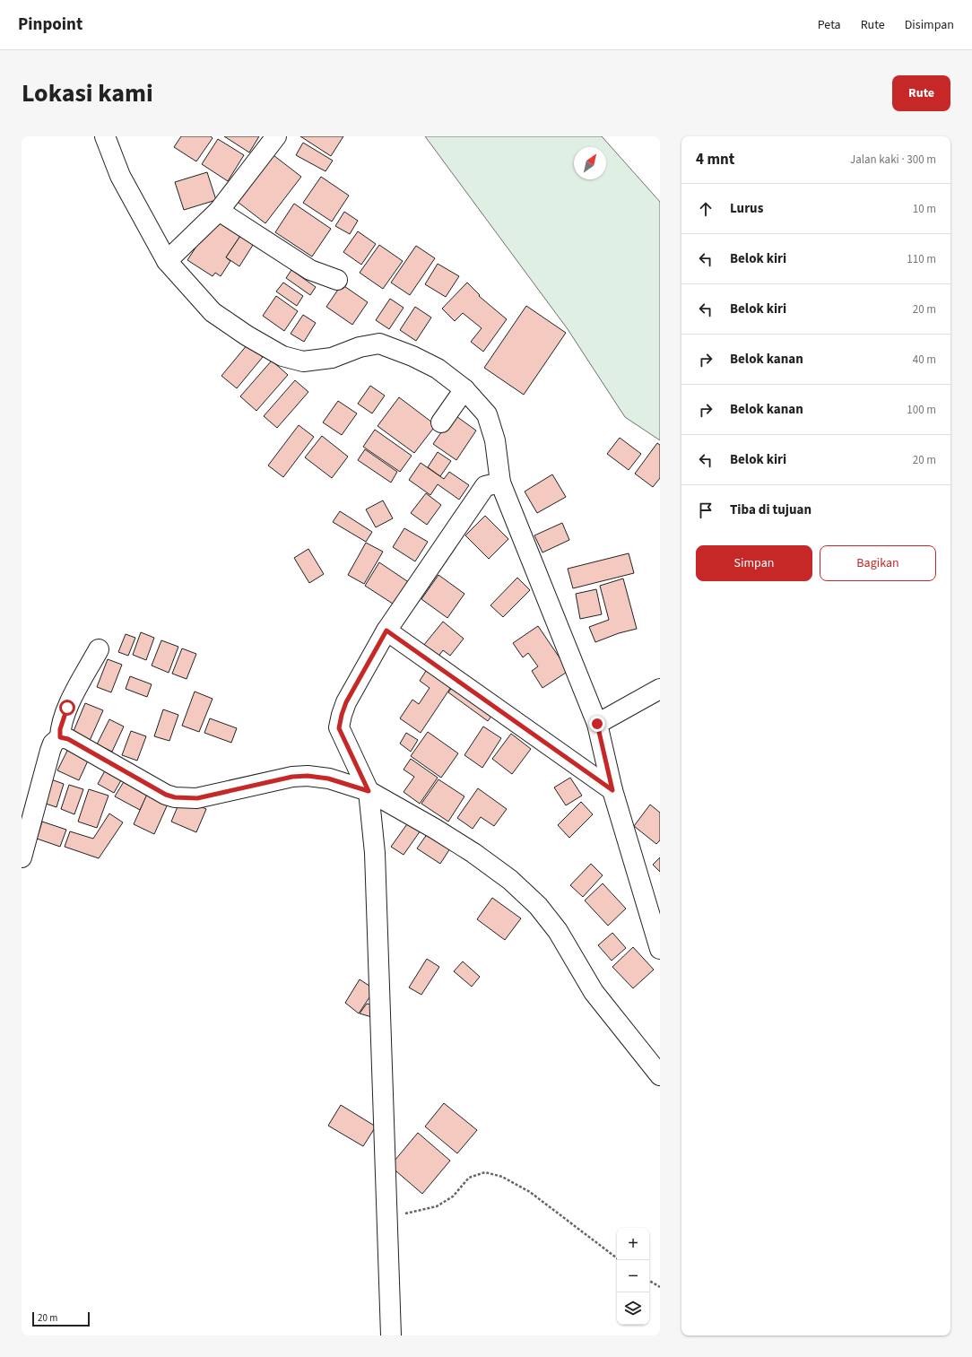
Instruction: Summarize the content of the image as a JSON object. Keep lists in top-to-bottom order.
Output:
{
  "scale_bar": "20 m",
  "north": "top right",
  "page": {
    "header": "Pinpoint",
    "nav": ["Peta", "Rute", "Disimpan"],
    "title": "Lokasi kami",
    "buttons": [
      "Rute",
      ["Simpan", "Bagikan"]
    ],
    "heading": ["4 mnt", "Jalan kaki · 300 m"],
    "list": [
      ["Lurus", "10 m"],
      ["Belok kiri", "110 m"],
      ["Belok kiri", "20 m"],
      ["Belok kanan", "40 m"],
      ["Belok kanan", "100 m"],
      ["Belok kiri", "20 m"],
      "Tiba di tujuan"
    ],
    "map_buttons": ["+", "−"],
    "scale": "20 m"
  }
}
